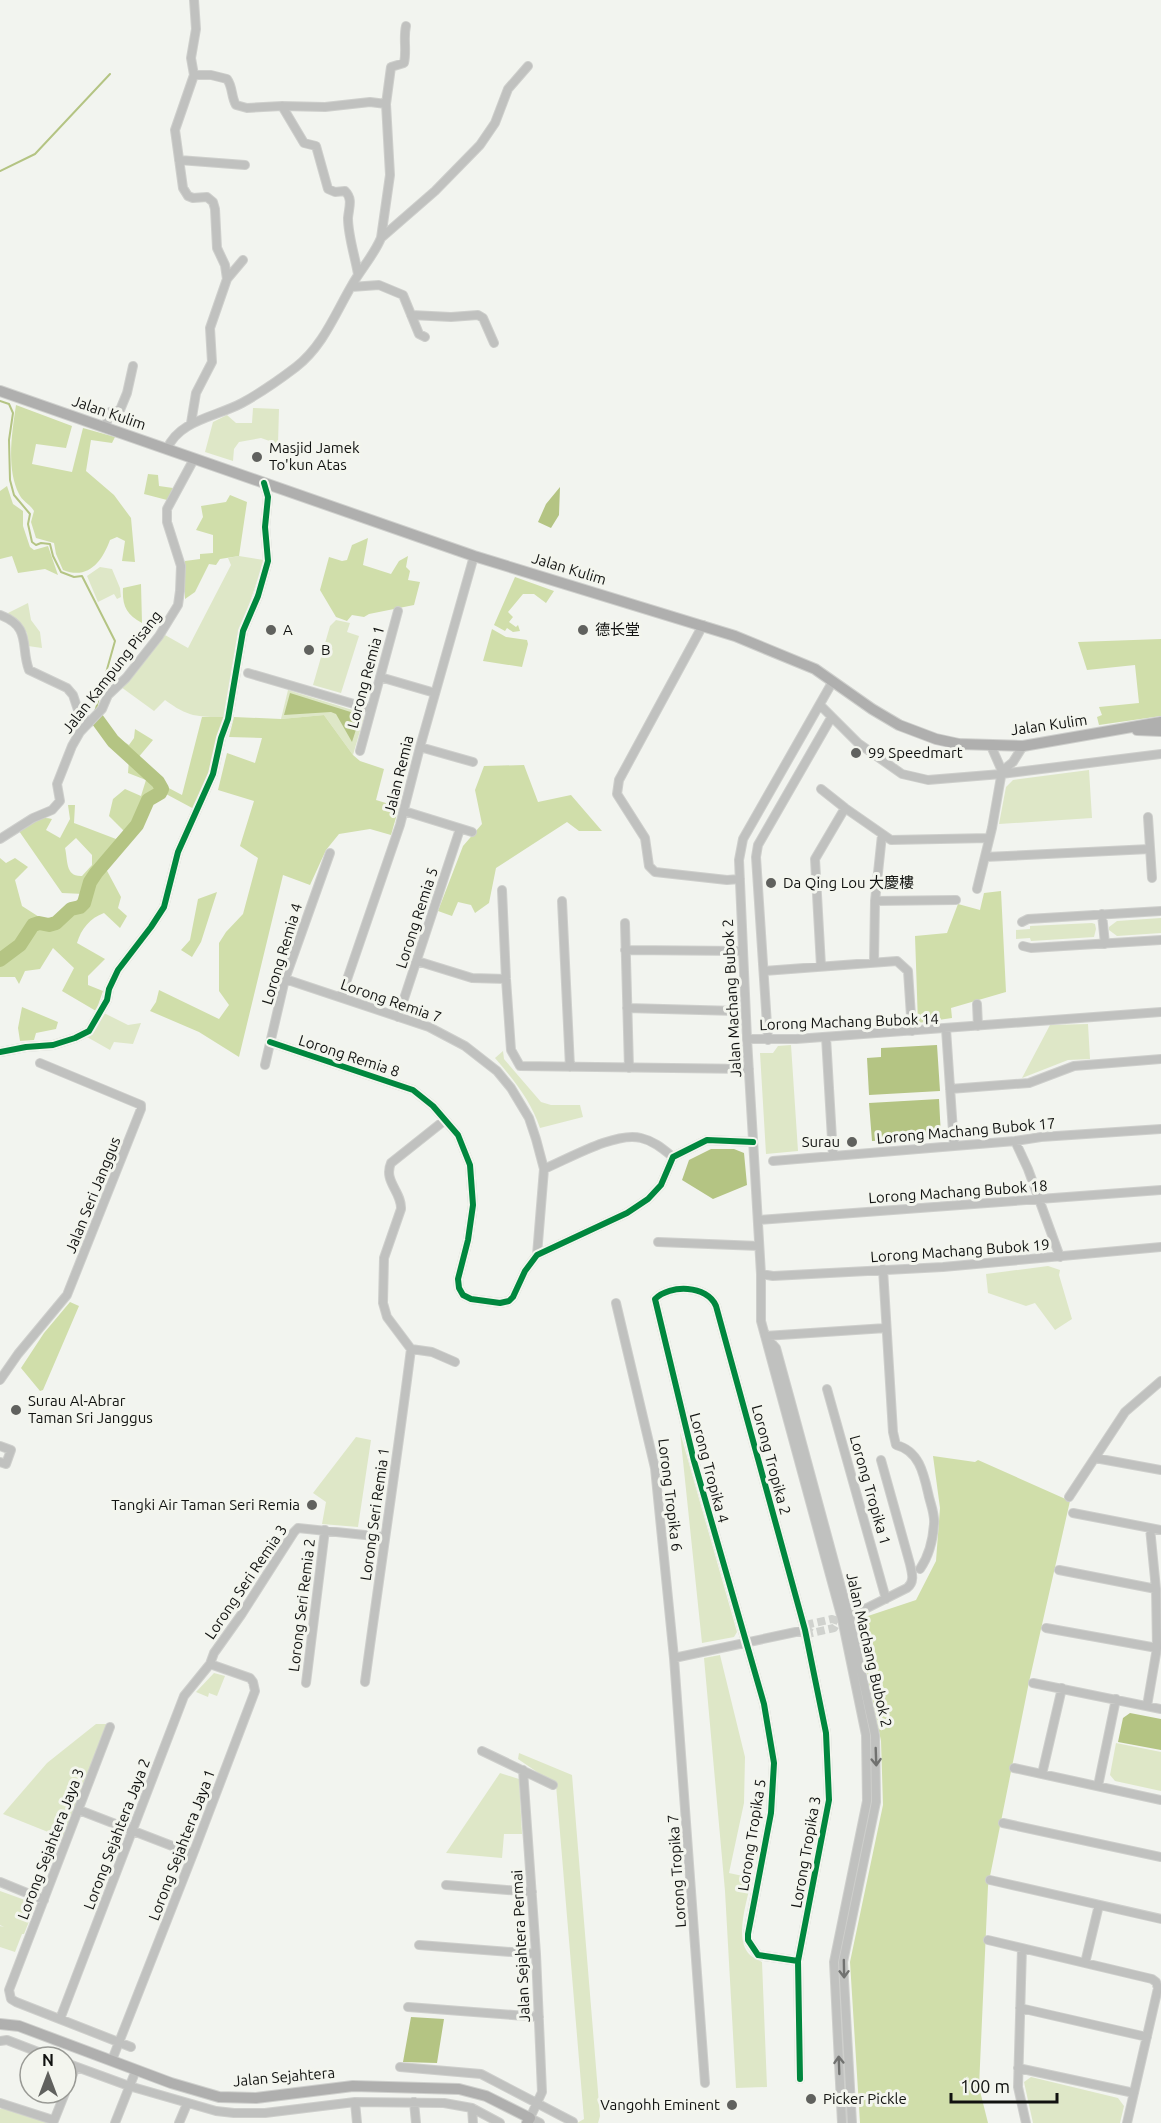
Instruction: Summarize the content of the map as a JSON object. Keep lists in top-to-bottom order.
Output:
{
  "streets": {
    "main road": ["Jalan Kulim", "Jalan Sejahtera"],
    "street": [
      "Jalan Kampung Pisang",
      "Lorong Remia 1",
      "Jalan Remia",
      "Lorong Remia 5",
      "Lorong Remia 4",
      "Jalan Machang Bubok 2",
      "Lorong Remia 7",
      "Lorong Machang Bubok 14",
      "Lorong Remia 8",
      "Lorong Machang Bubok 17",
      "Lorong Machang Bubok 18",
      "Jalan Seri Janggus",
      "Lorong Machang Bubok 19",
      "Lorong Tropika 2",
      "Lorong Tropika 4",
      "Lorong Tropika 1",
      "Lorong Tropika 6",
      "Lorong Seri Remia 1",
      "Lorong Seri Remia 3",
      "Lorong Seri Remia 2",
      "Lorong Sejahtera Jaya 2",
      "Lorong Tropika 5",
      "Lorong Sejahtera Jaya 3",
      "Lorong Sejahtera Jaya 1",
      "Lorong Tropika 3",
      "Lorong Tropika 7",
      "Jalan Sejahtera Permai"
    ]
  },
  "crossings": [
    ["Jalan Kulim", "Jalan Kampung Pisang"],
    ["Jalan Kulim", "Jalan Remia"],
    ["Jalan Kulim", "Jalan Machang Bubok 2"],
    ["Jalan Remia", "Lorong Remia 7"],
    ["Lorong Remia 5", "Lorong Remia 7"],
    ["Lorong Remia 4", "Lorong Remia 7"],
    ["Lorong Remia 4", "Lorong Remia 8"],
    ["Jalan Machang Bubok 2", "Lorong Machang Bubok 14"],
    ["Jalan Machang Bubok 2", "Lorong Machang Bubok 18"],
    ["Jalan Machang Bubok 2", "Lorong Machang Bubok 19"],
    ["Lorong Remia 7", "Lorong Remia 8"],
    ["Lorong Machang Bubok 14", "Lorong Machang Bubok 17"],
    ["Lorong Tropika 2", "Lorong Tropika 4"],
    ["Lorong Tropika 2", "Lorong Tropika 3"],
    ["Lorong Tropika 4", "Lorong Tropika 5"],
    ["Lorong Tropika 6", "Lorong Tropika 7"],
    ["Lorong Seri Remia 1", "Lorong Seri Remia 3"],
    ["Lorong Seri Remia 3", "Lorong Seri Remia 2"],
    ["Lorong Seri Remia 3", "Lorong Sejahtera Jaya 2"],
    ["Lorong Seri Remia 3", "Lorong Sejahtera Jaya 1"],
    ["Lorong Sejahtera Jaya 2", "Lorong Sejahtera Jaya 3"],
    ["Lorong Sejahtera Jaya 2", "Lorong Sejahtera Jaya 1"],
    ["Lorong Tropika 5", "Lorong Tropika 3"],
    ["Lorong Sejahtera Jaya 1", "Jalan Sejahtera"],
    ["Jalan Sejahtera Permai", "Jalan Sejahtera"]
  ],
  "places": [
    "Masjid Jamek To'kun Atas",
    "A",
    "德长堂",
    "B",
    "99 Speedmart",
    "Da Qing Lou 大慶樓",
    "Surau",
    "Surau Al-Abrar Taman Sri Janggus",
    "Tangki Air Taman Seri Remia",
    "Picker Pickle",
    "Vangohh Eminent"
  ],
  "scale_bar": "100 m",
  "north": "top"
}
